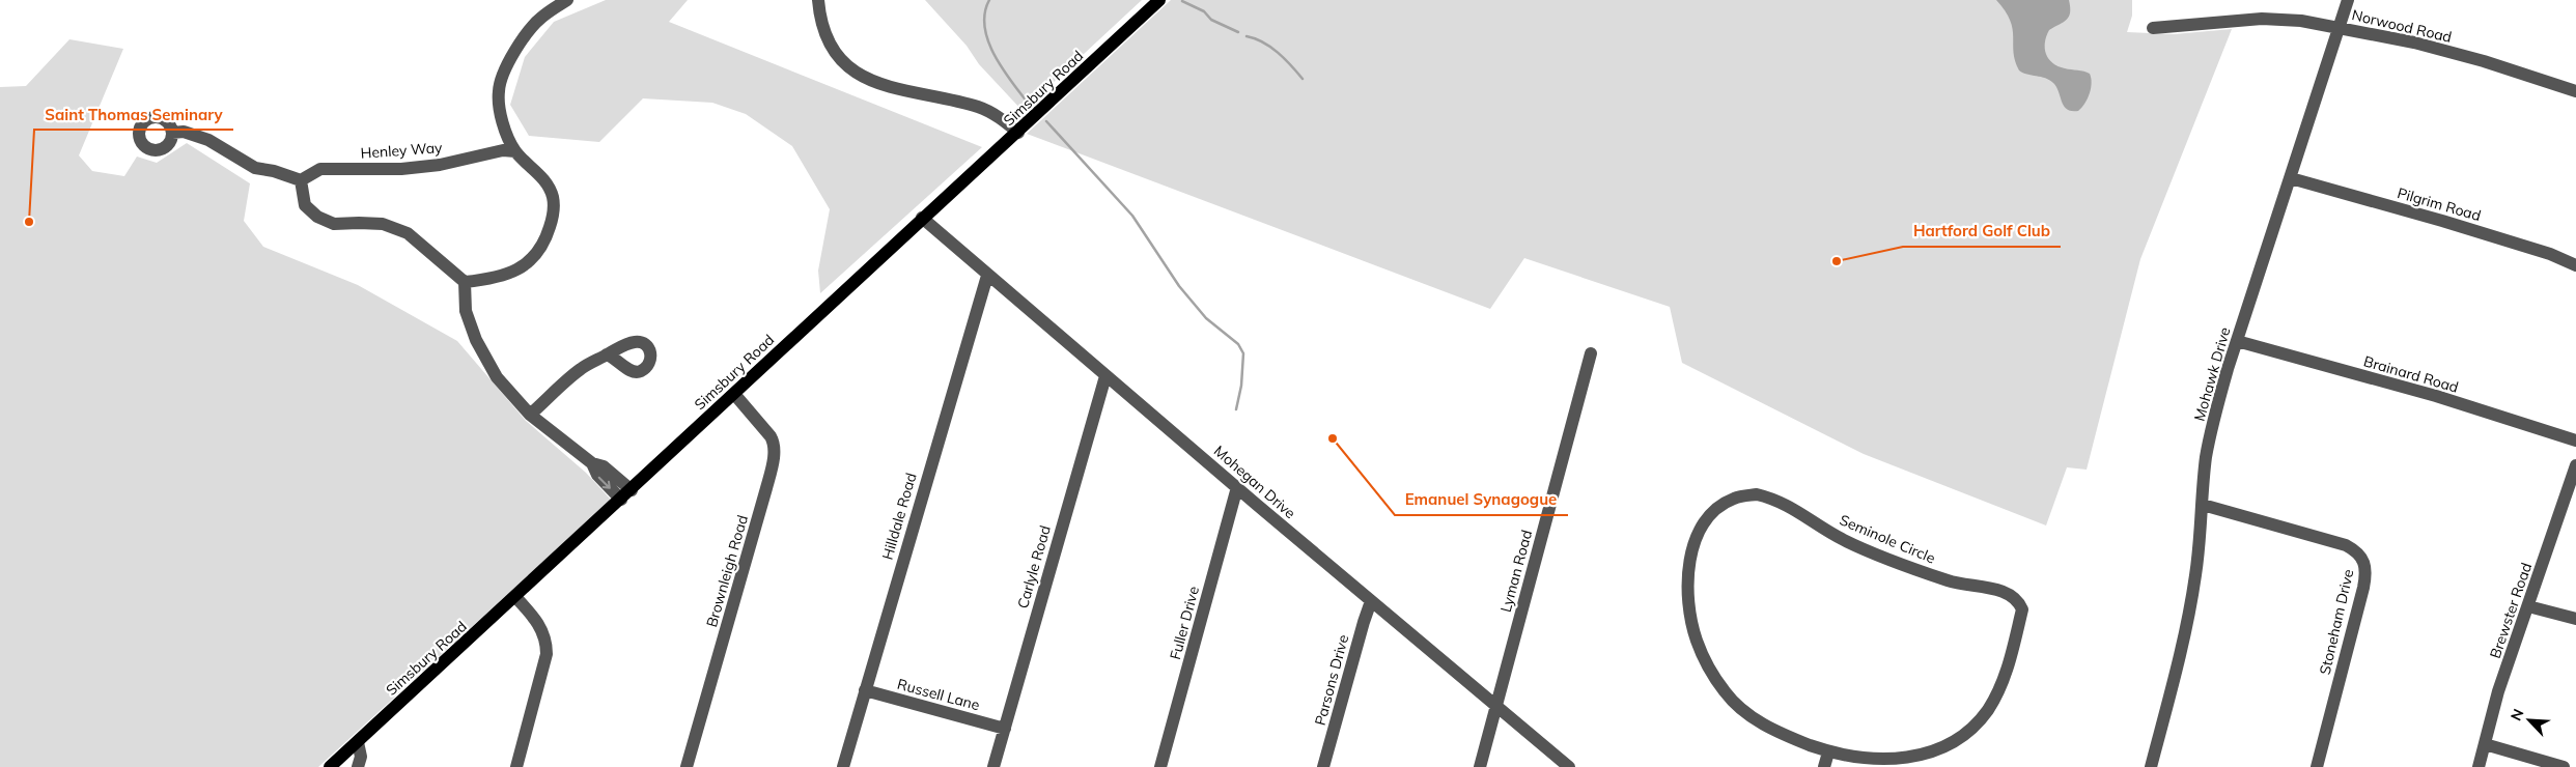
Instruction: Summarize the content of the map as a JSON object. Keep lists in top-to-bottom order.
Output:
{
  "streets": {
    "main road": ["Simsbury Road"],
    "street": [
      "Norwood Road",
      "Henley Way",
      "Pilgrim Road",
      "Mohawk Drive",
      "Brainard Road",
      "Mohegan Drive",
      "Hilldale Road",
      "Seminole Circle",
      "Carlyle Road",
      "Brownleigh Road",
      "Lyman Road",
      "Brewster Road",
      "Stoneham Drive",
      "Fuller Drive",
      "Parsons Drive",
      "Russell Lane"
    ]
  },
  "crossings": [
    ["Norwood Road", "Mohawk Drive"],
    ["Simsbury Road", "Mohegan Drive"],
    ["Simsbury Road", "Brownleigh Road"],
    ["Pilgrim Road", "Mohawk Drive"],
    ["Mohawk Drive", "Brainard Road"],
    ["Mohawk Drive", "Stoneham Drive"],
    ["Mohegan Drive", "Hilldale Road"],
    ["Mohegan Drive", "Carlyle Road"],
    ["Mohegan Drive", "Lyman Road"],
    ["Mohegan Drive", "Fuller Drive"],
    ["Mohegan Drive", "Parsons Drive"],
    ["Hilldale Road", "Russell Lane"],
    ["Carlyle Road", "Russell Lane"]
  ],
  "places": ["Saint Thomas Seminary", "Hartford Golf Club", "Emanuel Synagogue"],
  "north": "top left"
}
